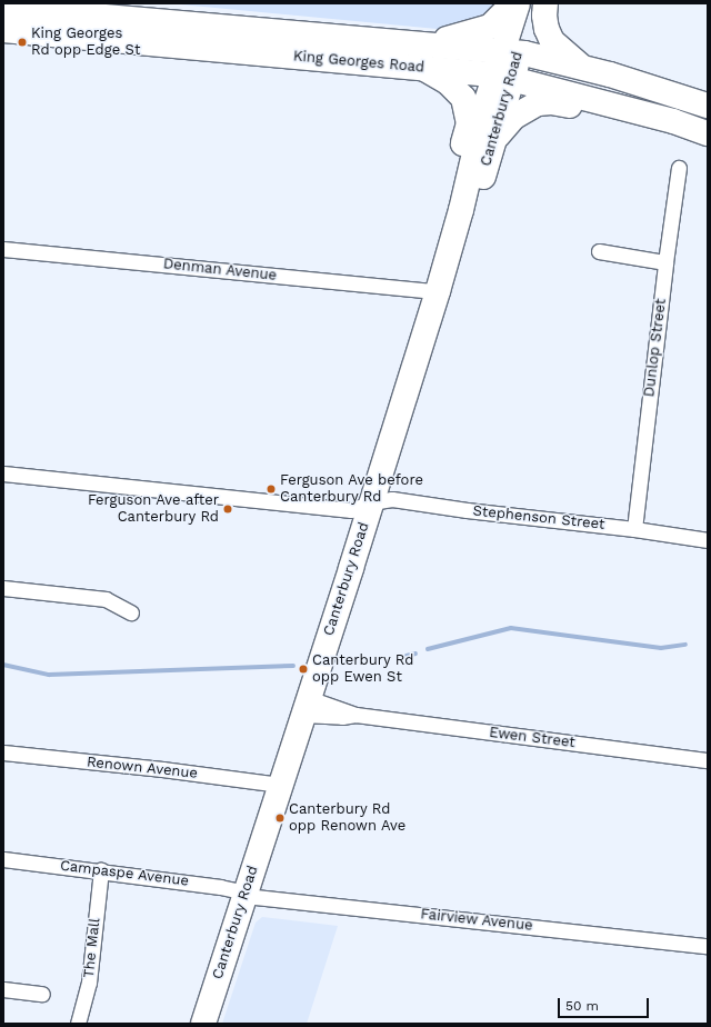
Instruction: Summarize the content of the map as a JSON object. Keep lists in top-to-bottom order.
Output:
{
  "streets": {
    "highway": ["King Georges Road", "Canterbury Road"],
    "street": [
      "Denman Avenue",
      "Dunlop Street",
      "Stephenson Street",
      "Ewen Street",
      "Renown Avenue",
      "Campaspe Avenue",
      "Fairview Avenue",
      "The Mall"
    ]
  },
  "crossings": [
    ["King Georges Road", "Canterbury Road"],
    ["Canterbury Road", "Denman Avenue"],
    ["Canterbury Road", "Stephenson Street"],
    ["Canterbury Road", "Ewen Street"],
    ["Canterbury Road", "Renown Avenue"],
    ["Canterbury Road", "Campaspe Avenue"],
    ["Canterbury Road", "Fairview Avenue"],
    ["Dunlop Street", "Stephenson Street"],
    ["Campaspe Avenue", "Fairview Avenue"],
    ["Campaspe Avenue", "The Mall"]
  ],
  "places": [
    "King Georges Rd opp Edge St",
    "Ferguson Ave before Canterbury Rd",
    "Ferguson Ave after Canterbury Rd",
    "Canterbury Rd opp Ewen St",
    "Canterbury Rd opp Renown Ave"
  ],
  "scale_bar": "50 m"
}
